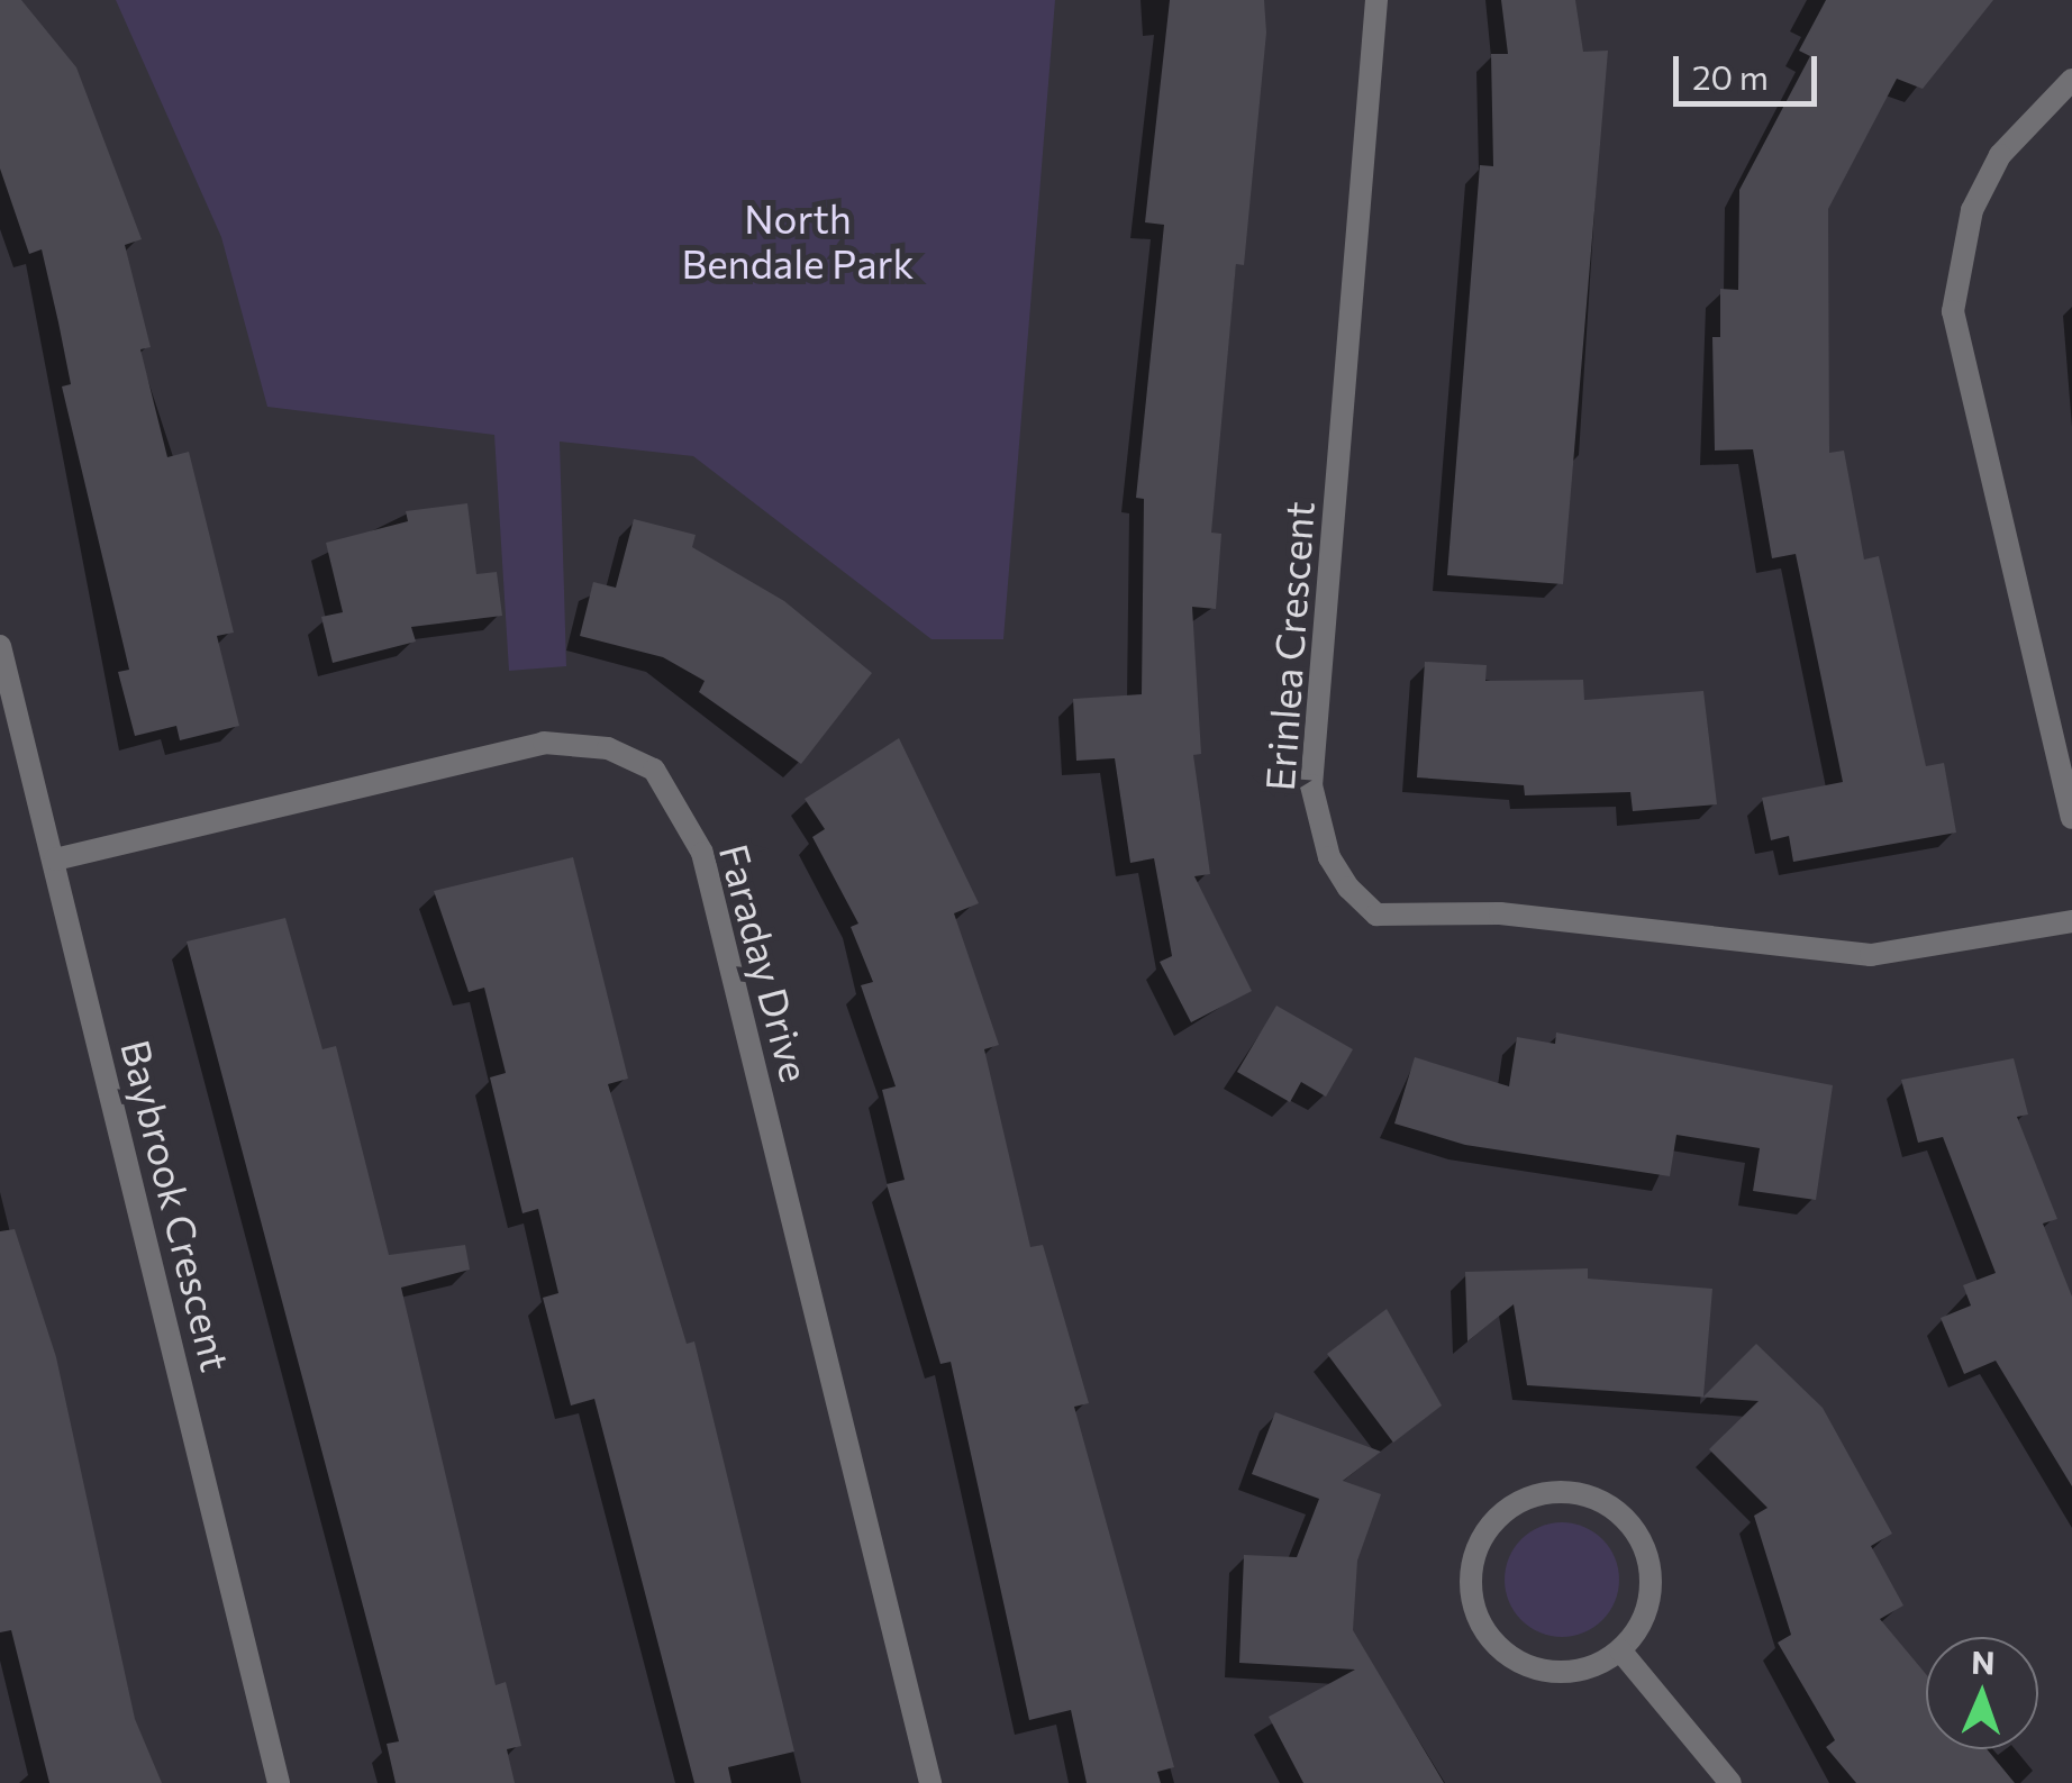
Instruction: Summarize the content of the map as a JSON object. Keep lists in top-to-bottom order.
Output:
{
  "streets": {
    "street": ["Erinlea Crescent", "Faraday Drive", "Baybrook Crescent"]
  },
  "crossings": [
    ["Faraday Drive", "Baybrook Crescent"]
  ],
  "parks": ["North Bendale Park"],
  "scale_bar": "20 m",
  "north": "top"
}
